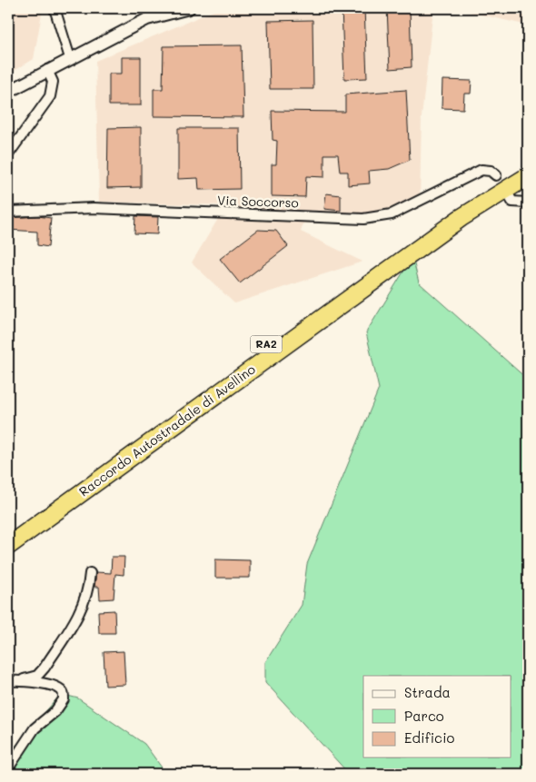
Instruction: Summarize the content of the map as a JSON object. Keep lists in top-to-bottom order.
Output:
{
  "streets": {
    "highway": ["RA2", "Raccordo Autostradale di Avellino"],
    "street": ["Via Soccorso"]
  },
  "legend": ["Strada", "Parco", "Edificio"]
}
